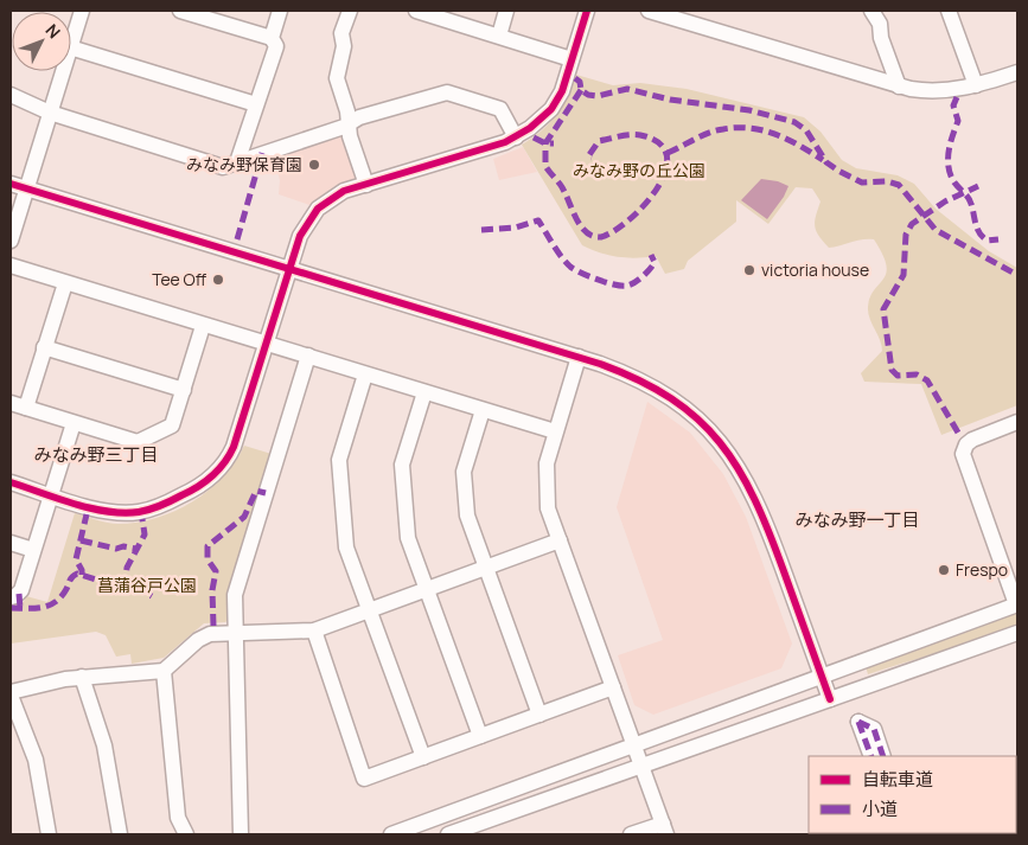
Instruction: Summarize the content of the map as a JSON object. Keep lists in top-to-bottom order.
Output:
{
  "districts": ["みなみ野三丁目", "みなみ野一丁目"],
  "parks": ["みなみ野の丘公園", "菖蒲谷戸公園"],
  "places": [
    "みなみ野保育園",
    "victoria house",
    "Tee Off",
    "Frespo"
  ],
  "legend": ["自転車道", "小道"],
  "north": "top right"
}
